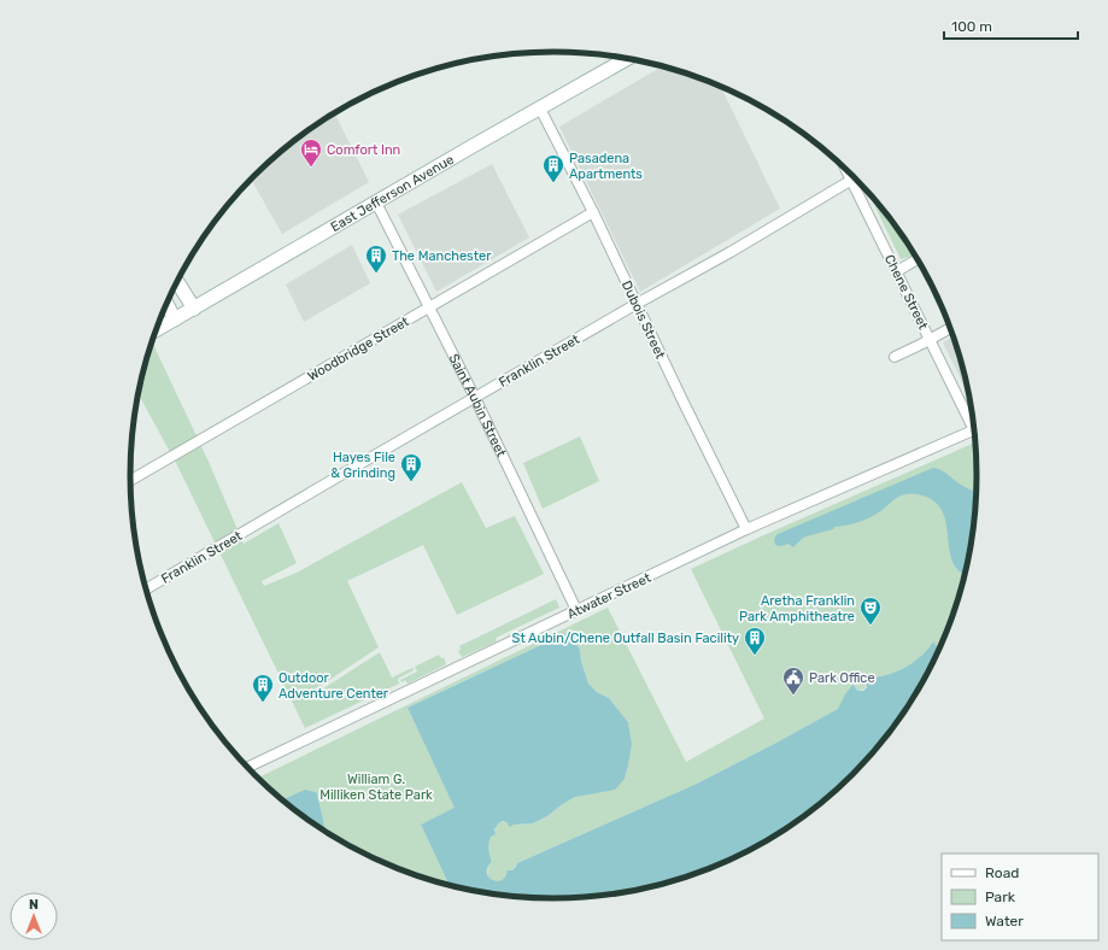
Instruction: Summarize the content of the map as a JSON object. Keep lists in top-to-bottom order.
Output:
{
  "streets": {
    "main road": ["East Jefferson Avenue"],
    "street": [
      "Chene Street",
      "Dubois Street",
      "Woodbridge Street",
      "Franklin Street",
      "Saint Aubin Street",
      "Atwater Street"
    ]
  },
  "crossings": [
    ["East Jefferson Avenue", "Dubois Street"],
    ["East Jefferson Avenue", "Saint Aubin Street"],
    ["Chene Street", "Franklin Street"],
    ["Dubois Street", "Woodbridge Street"],
    ["Dubois Street", "Franklin Street"],
    ["Dubois Street", "Atwater Street"],
    ["Woodbridge Street", "Saint Aubin Street"],
    ["Franklin Street", "Saint Aubin Street"],
    ["Saint Aubin Street", "Atwater Street"]
  ],
  "parks": ["William G. Milliken State Park"],
  "places": {
    "hotel": ["Comfort Inn"],
    "building": [
      "Pasadena Apartments",
      "The Manchester",
      "Hayes File & Grinding",
      "St Aubin/Chene Outfall Basin Facility",
      "Outdoor Adventure Center"
    ],
    "theatre": ["Aretha Franklin Park Amphitheatre"],
    "public building": ["Park Office"]
  },
  "legend": ["Road", "Park", "Water"],
  "scale_bar": "100 m",
  "north": "top"
}
